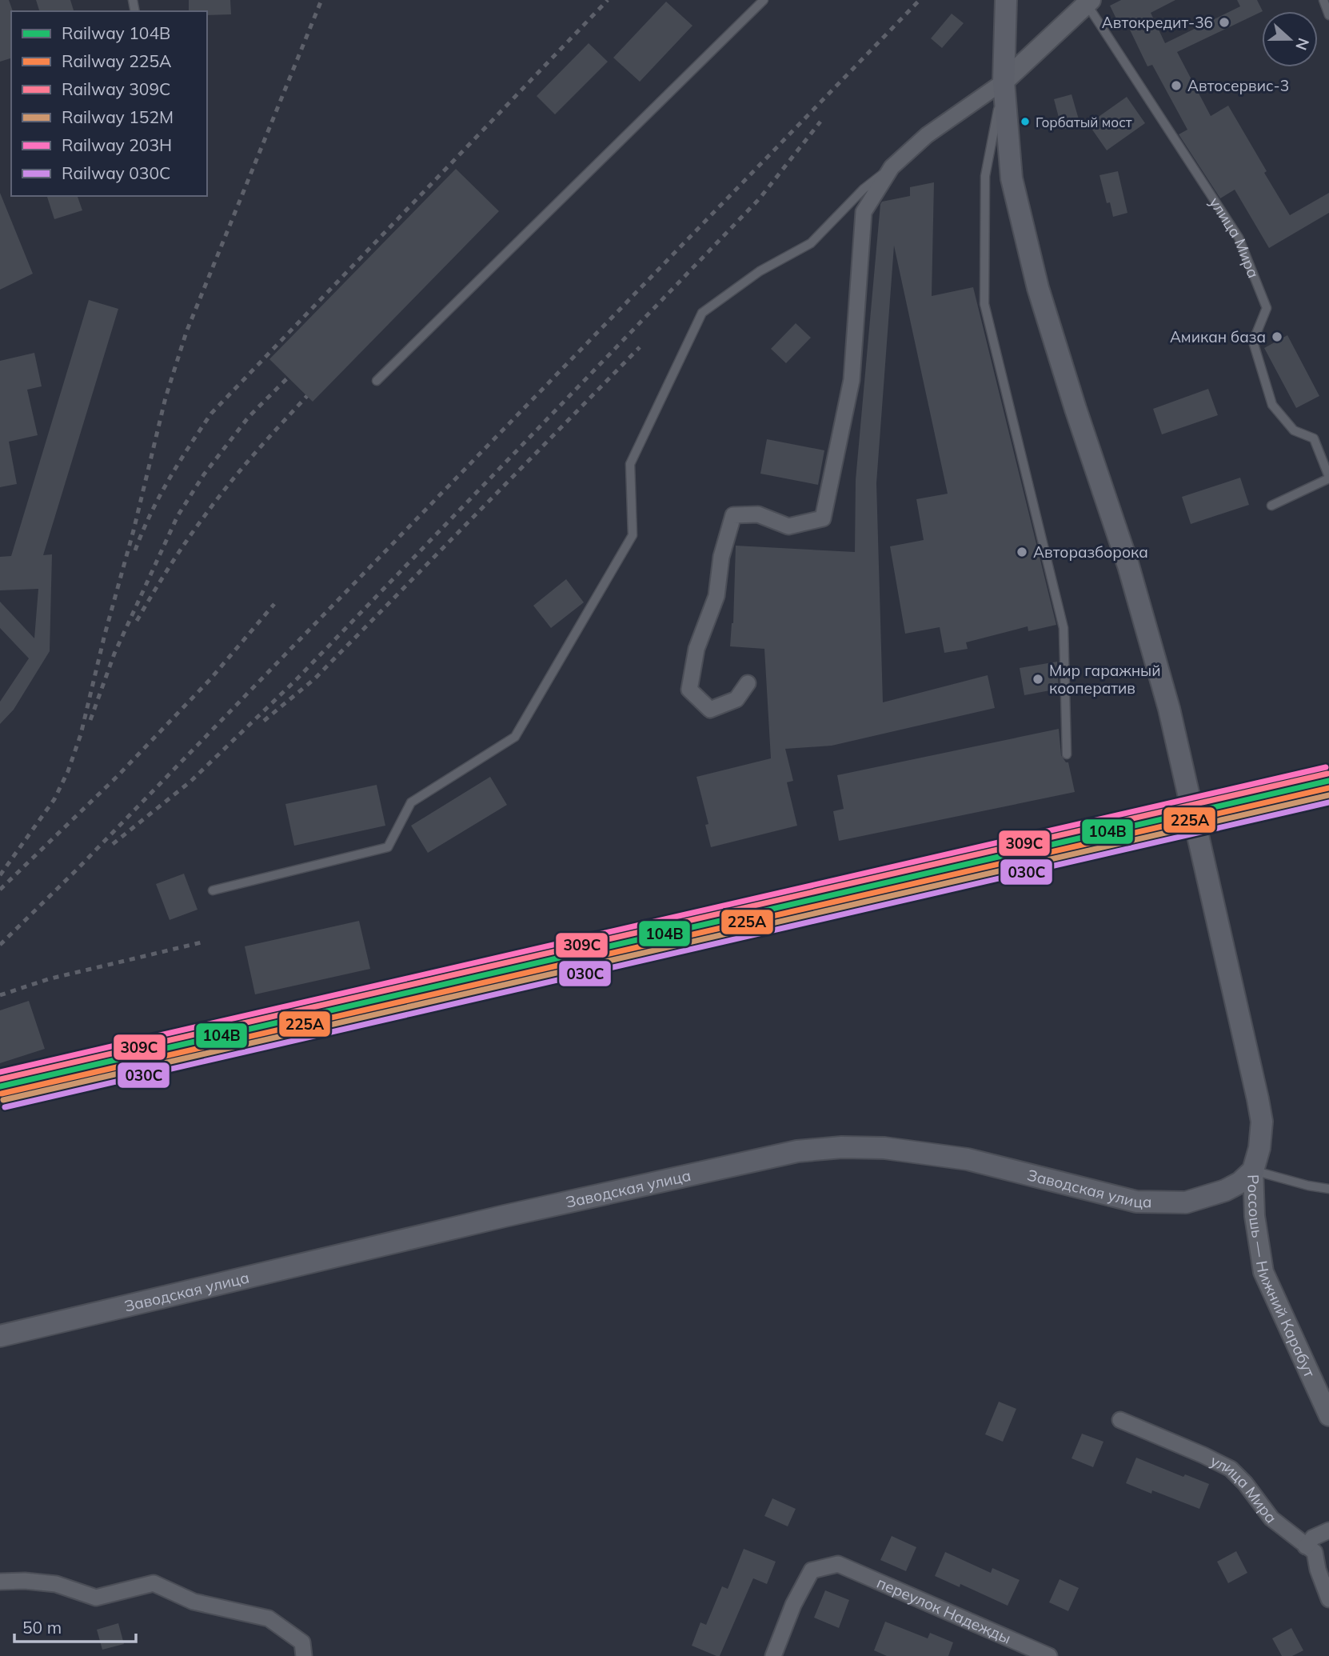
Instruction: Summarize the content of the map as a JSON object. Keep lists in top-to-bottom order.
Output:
{
  "streets": {
    "main road": ["Заводская улица", "Россошь — Нижний Карабут"],
    "street": ["улица Мира", "переулок Надежды"]
  },
  "crossings": [
    ["Заводская улица", "Россошь — Нижний Карабут"]
  ],
  "places": [
    "Автокредит-36",
    "Автосервис-3",
    "Горбатый мост",
    "Амикан база",
    "Авторазборока",
    "Мир гаражный кооператив"
  ],
  "lines": [
    "rail line 203Н",
    "rail line 309С",
    "rail line 104В",
    "rail line 225А",
    "rail line 152М",
    "rail line 030C"
  ],
  "legend": [
    "Railway 104В",
    "Railway 225А",
    "Railway 309С",
    "Railway 152М",
    "Railway 203Н",
    "Railway 030C"
  ],
  "scale_bar": "50 m",
  "north": "right"
}
